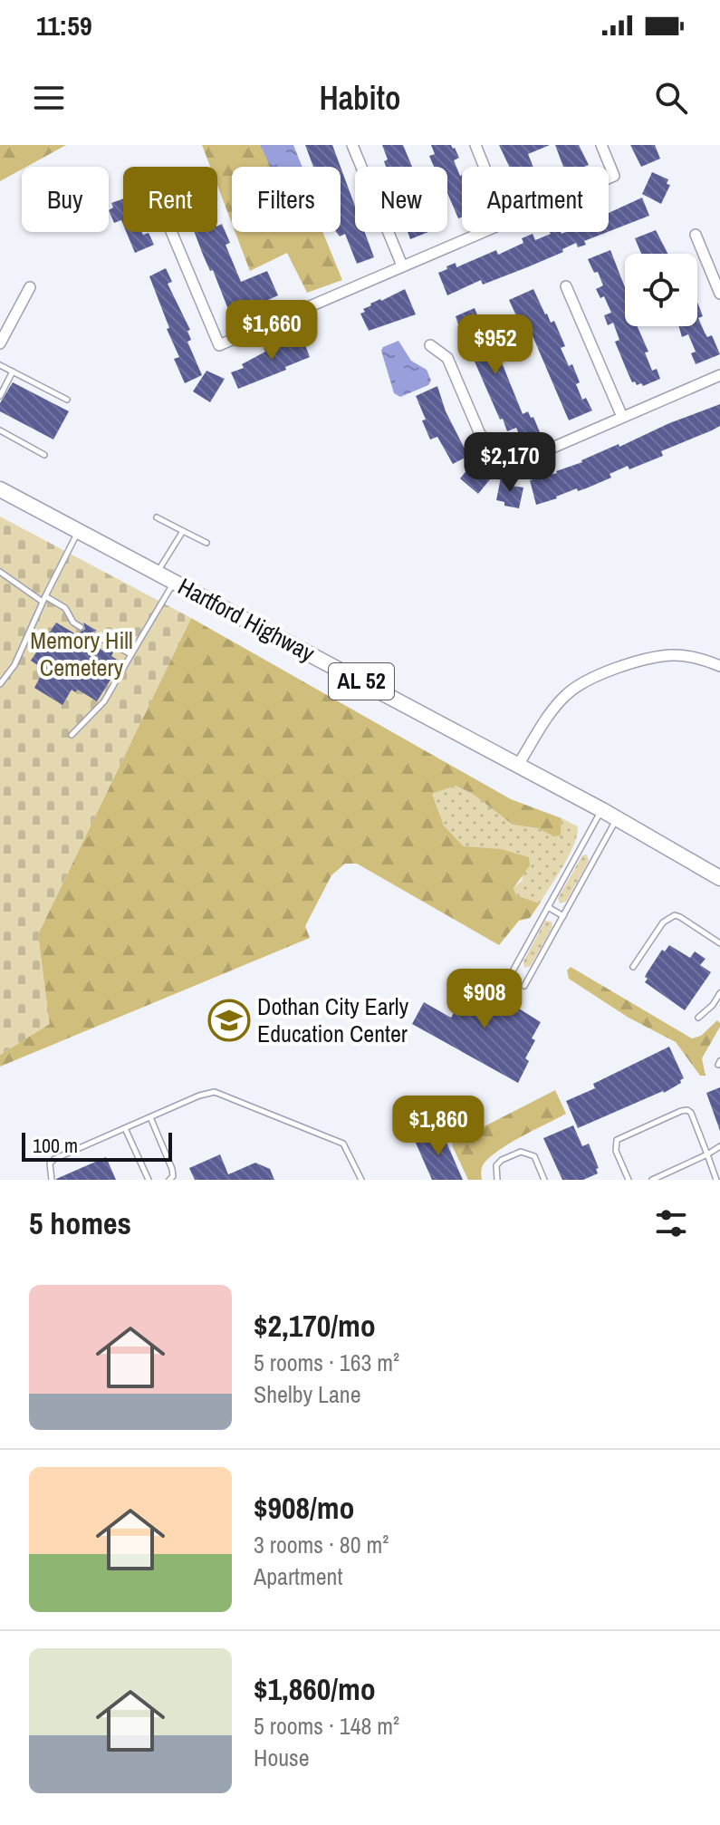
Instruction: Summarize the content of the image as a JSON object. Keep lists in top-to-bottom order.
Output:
{
  "streets": {
    "main road": ["Hartford Highway", "AL 52"]
  },
  "parks": ["Memory Hill Cemetery"],
  "places": {
    "school or university": ["Dothan City Early Education Center"]
  },
  "scale_bar": "100 m",
  "page": {
    "status": "11:59",
    "header": "Habito",
    "chip": [
      "Buy",
      "Rent",
      "Filters",
      "New",
      "Apartment"
    ],
    "price": [
      "$1,660",
      "$952",
      "$2,170",
      "$908",
      "$1,860"
    ],
    "scale": "100 m",
    "heading": "5 homes",
    "list": [
      {
        "name": "$2,170/mo",
        "note": "5 rooms · 163 m² · Shelby Lane"
      },
      {
        "name": "$908/mo",
        "note": "3 rooms · 80 m² · Apartment"
      },
      {
        "name": "$1,860/mo",
        "note": "5 rooms · 148 m² · House"
      }
    ]
  }
}
